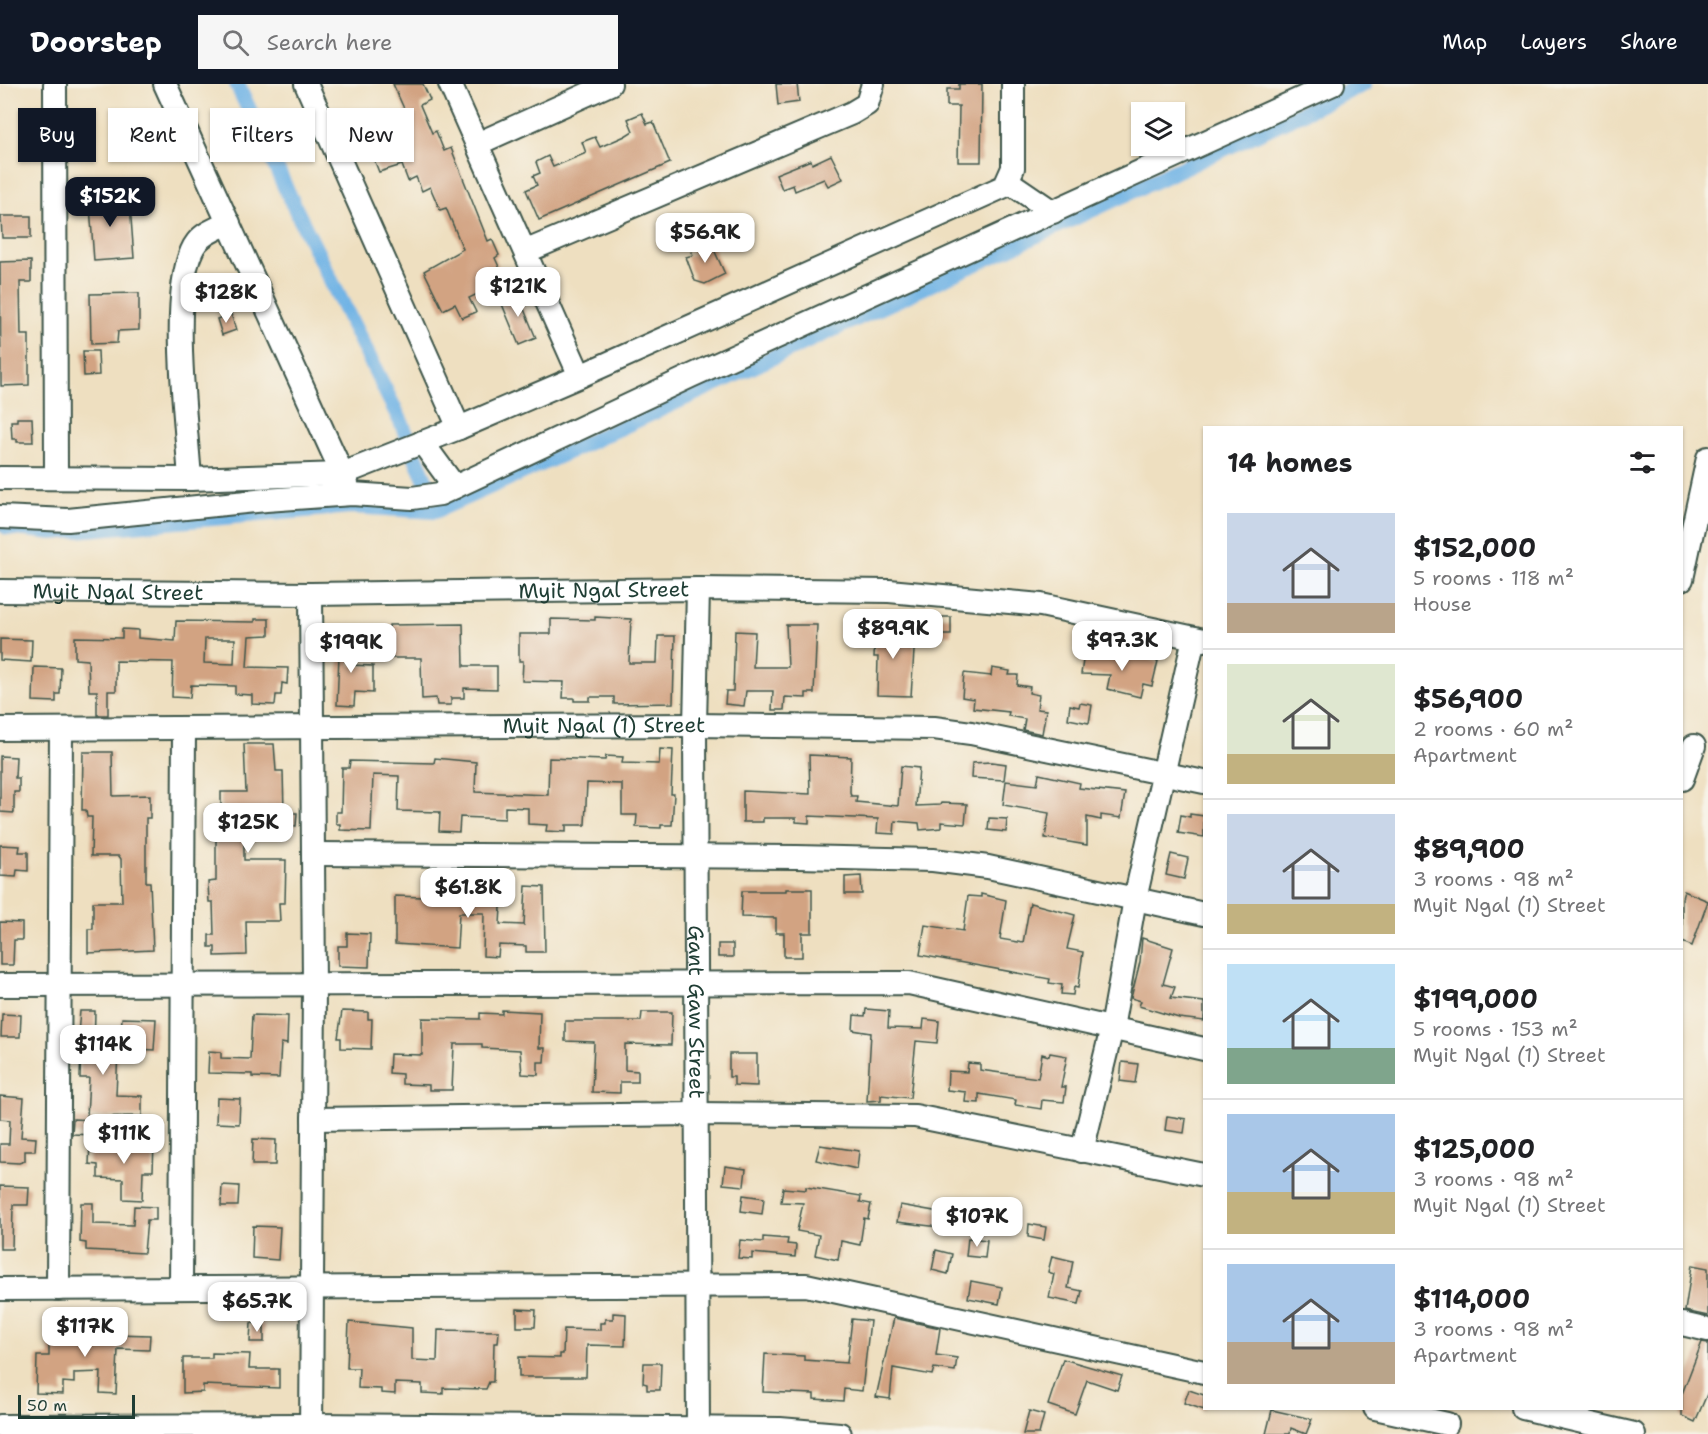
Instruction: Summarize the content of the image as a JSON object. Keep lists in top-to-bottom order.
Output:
{
  "streets": {
    "street": ["Myit Ngal Street", "Myit Ngal (1) Street", "Gant Gaw Street"]
  },
  "crossings": [
    ["Myit Ngal Street", "Gant Gaw Street"],
    ["Myit Ngal (1) Street", "Gant Gaw Street"]
  ],
  "scale_bar": "50 m",
  "page": {
    "header": "Doorstep",
    "search": "Search here",
    "nav": ["Map", "Layers", "Share"],
    "chip": [
      "Buy",
      "Rent",
      "Filters",
      "New"
    ],
    "price": [
      "$152K",
      "$56.9K",
      "$121K",
      "$128K",
      "$89.9K",
      "$97.3K",
      "$199K",
      "$125K",
      "$61.8K",
      "$114K",
      "$111K",
      "$107K",
      "$65.7K",
      "$117K"
    ],
    "heading": "14 homes",
    "list": [
      {
        "name": "$152,000",
        "note": "5 rooms · 118 m² · House"
      },
      {
        "name": "$56,900",
        "note": "2 rooms · 60 m² · Apartment"
      },
      {
        "name": "$89,900",
        "note": "3 rooms · 98 m² · Myit Ngal (1) Street"
      },
      {
        "name": "$199,000",
        "note": "5 rooms · 153 m² · Myit Ngal (1) Street"
      },
      {
        "name": "$125,000",
        "note": "3 rooms · 98 m² · Myit Ngal (1) Street"
      },
      {
        "name": "$114,000",
        "note": "3 rooms · 98 m² · Apartment"
      }
    ],
    "scale": "50 m"
  }
}
